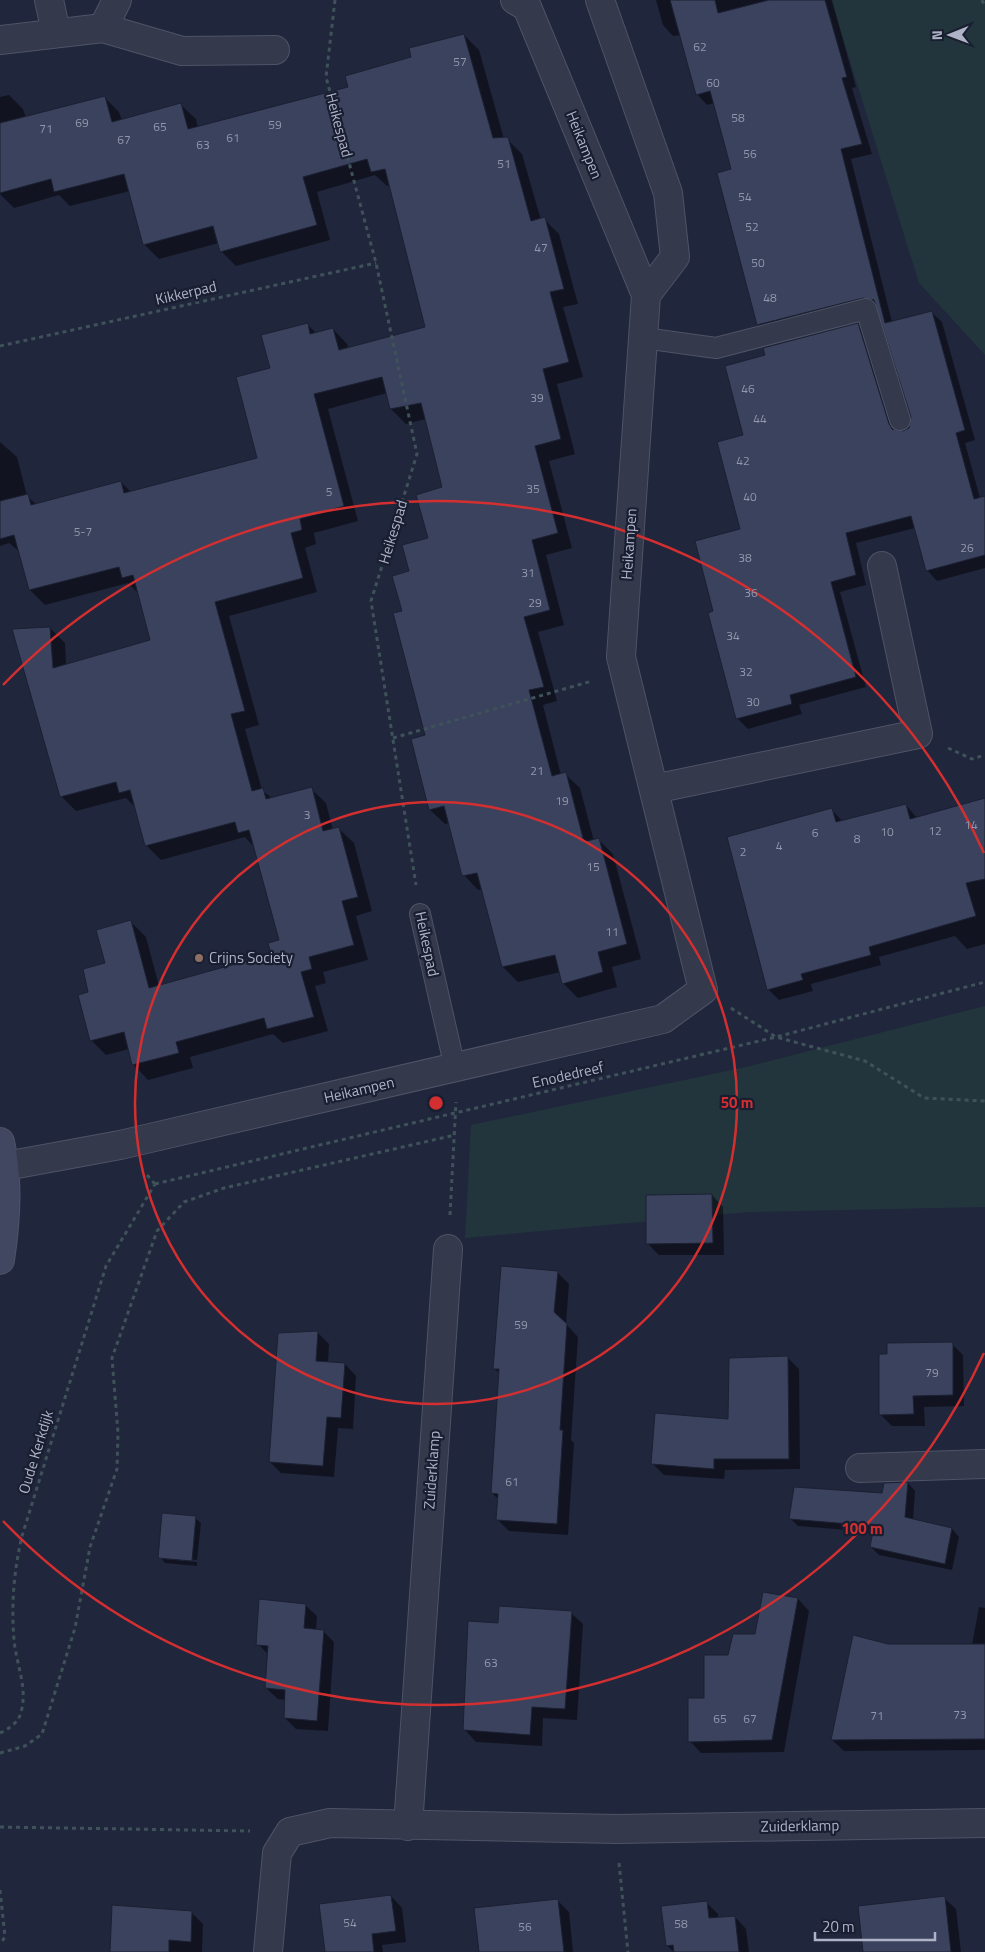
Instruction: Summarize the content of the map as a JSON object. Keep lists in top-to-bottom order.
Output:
{
  "streets": {
    "street": ["Heikampen", "Zuiderklamp"],
    "lane": ["Heikespad"],
    "path": ["Kikkerpad", "Enodedreef", "Oude Kerkdijk"]
  },
  "crossings": [
    ["Heikespad", "Heikampen"],
    ["Heikespad", "Kikkerpad"],
    ["Enodedreef", "Oude Kerkdijk"]
  ],
  "places": ["Crijns Society"],
  "house_numbers": [
    "62",
    "57",
    "60",
    "58",
    "69",
    "59",
    "65",
    "71",
    "61",
    "67",
    "63",
    "56",
    "51",
    "54",
    "52",
    "47",
    "50",
    "48",
    "46",
    "39",
    "44",
    "42",
    "35",
    "5",
    "40",
    "5-7",
    "26",
    "38",
    "31",
    "36",
    "29",
    "34",
    "32",
    "30",
    "21",
    "19",
    "3",
    "14",
    "12",
    "10",
    "6",
    "8",
    "4",
    "2",
    "15",
    "11",
    "59",
    "79",
    "61",
    "63",
    "73",
    "71",
    "65",
    "67",
    "54",
    "58",
    "56"
  ],
  "scale_bar": "20 m",
  "north": "left",
  "rings": ["50 m", "100 m"]
}
